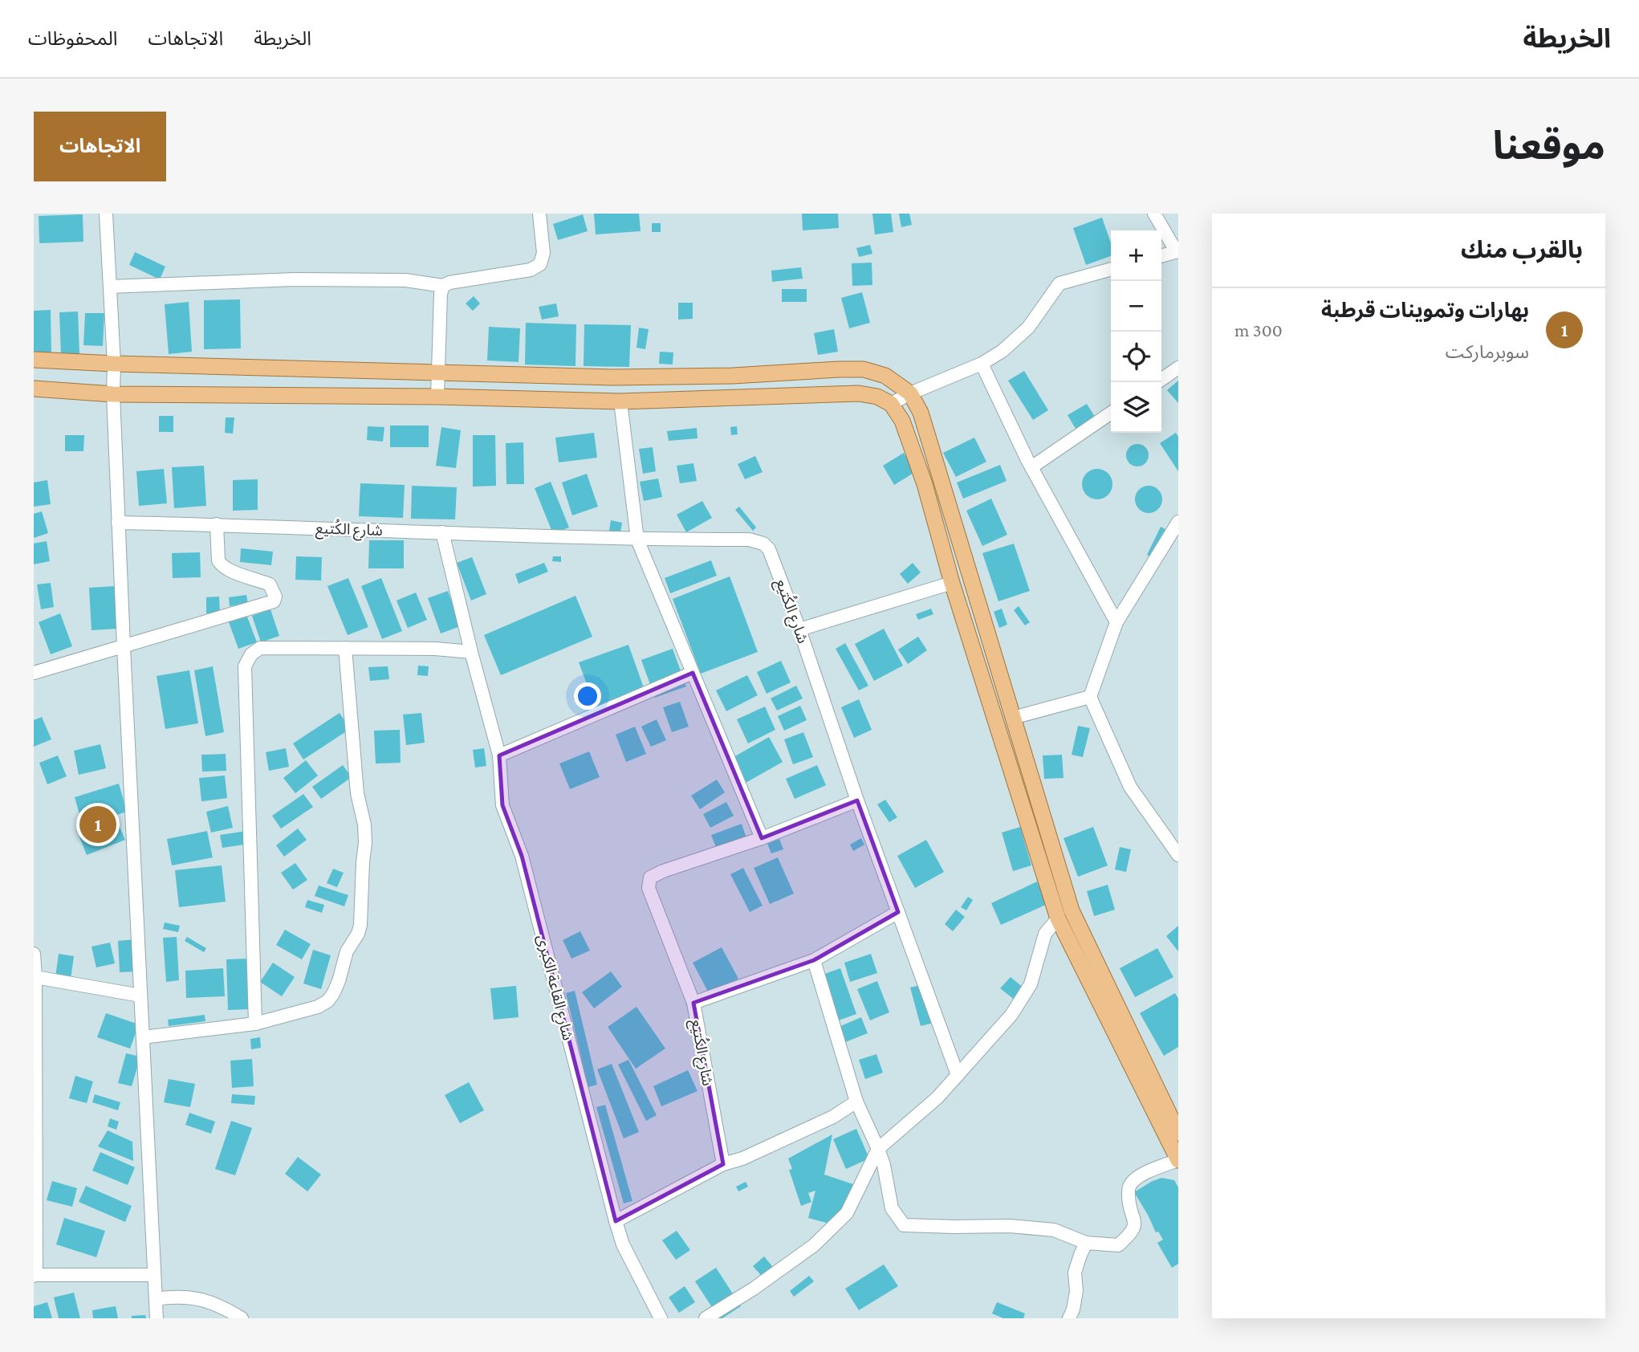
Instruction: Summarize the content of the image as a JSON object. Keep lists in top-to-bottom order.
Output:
{
  "streets": {
    "street": ["شارع الكُتيع", "شارع القاعة الكبرى"]
  },
  "crossings": [
    ["شارع الكُتيع", "شارع القاعة الكبرى"]
  ],
  "page": {
    "header": "الخريطة",
    "nav": ["الخريطة", "الاتجاهات", "المحفوظات"],
    "title": "موقعنا",
    "buttons": "الاتجاهات",
    "heading": "بالقرب منك",
    "map_buttons": ["+", "−"],
    "list": [
      {
        "mark": "1",
        "name": "بهارات وتموينات قرطبة",
        "note": "سوبرماركت",
        "value": "300 m"
      }
    ],
    "pins": "1"
  }
}
